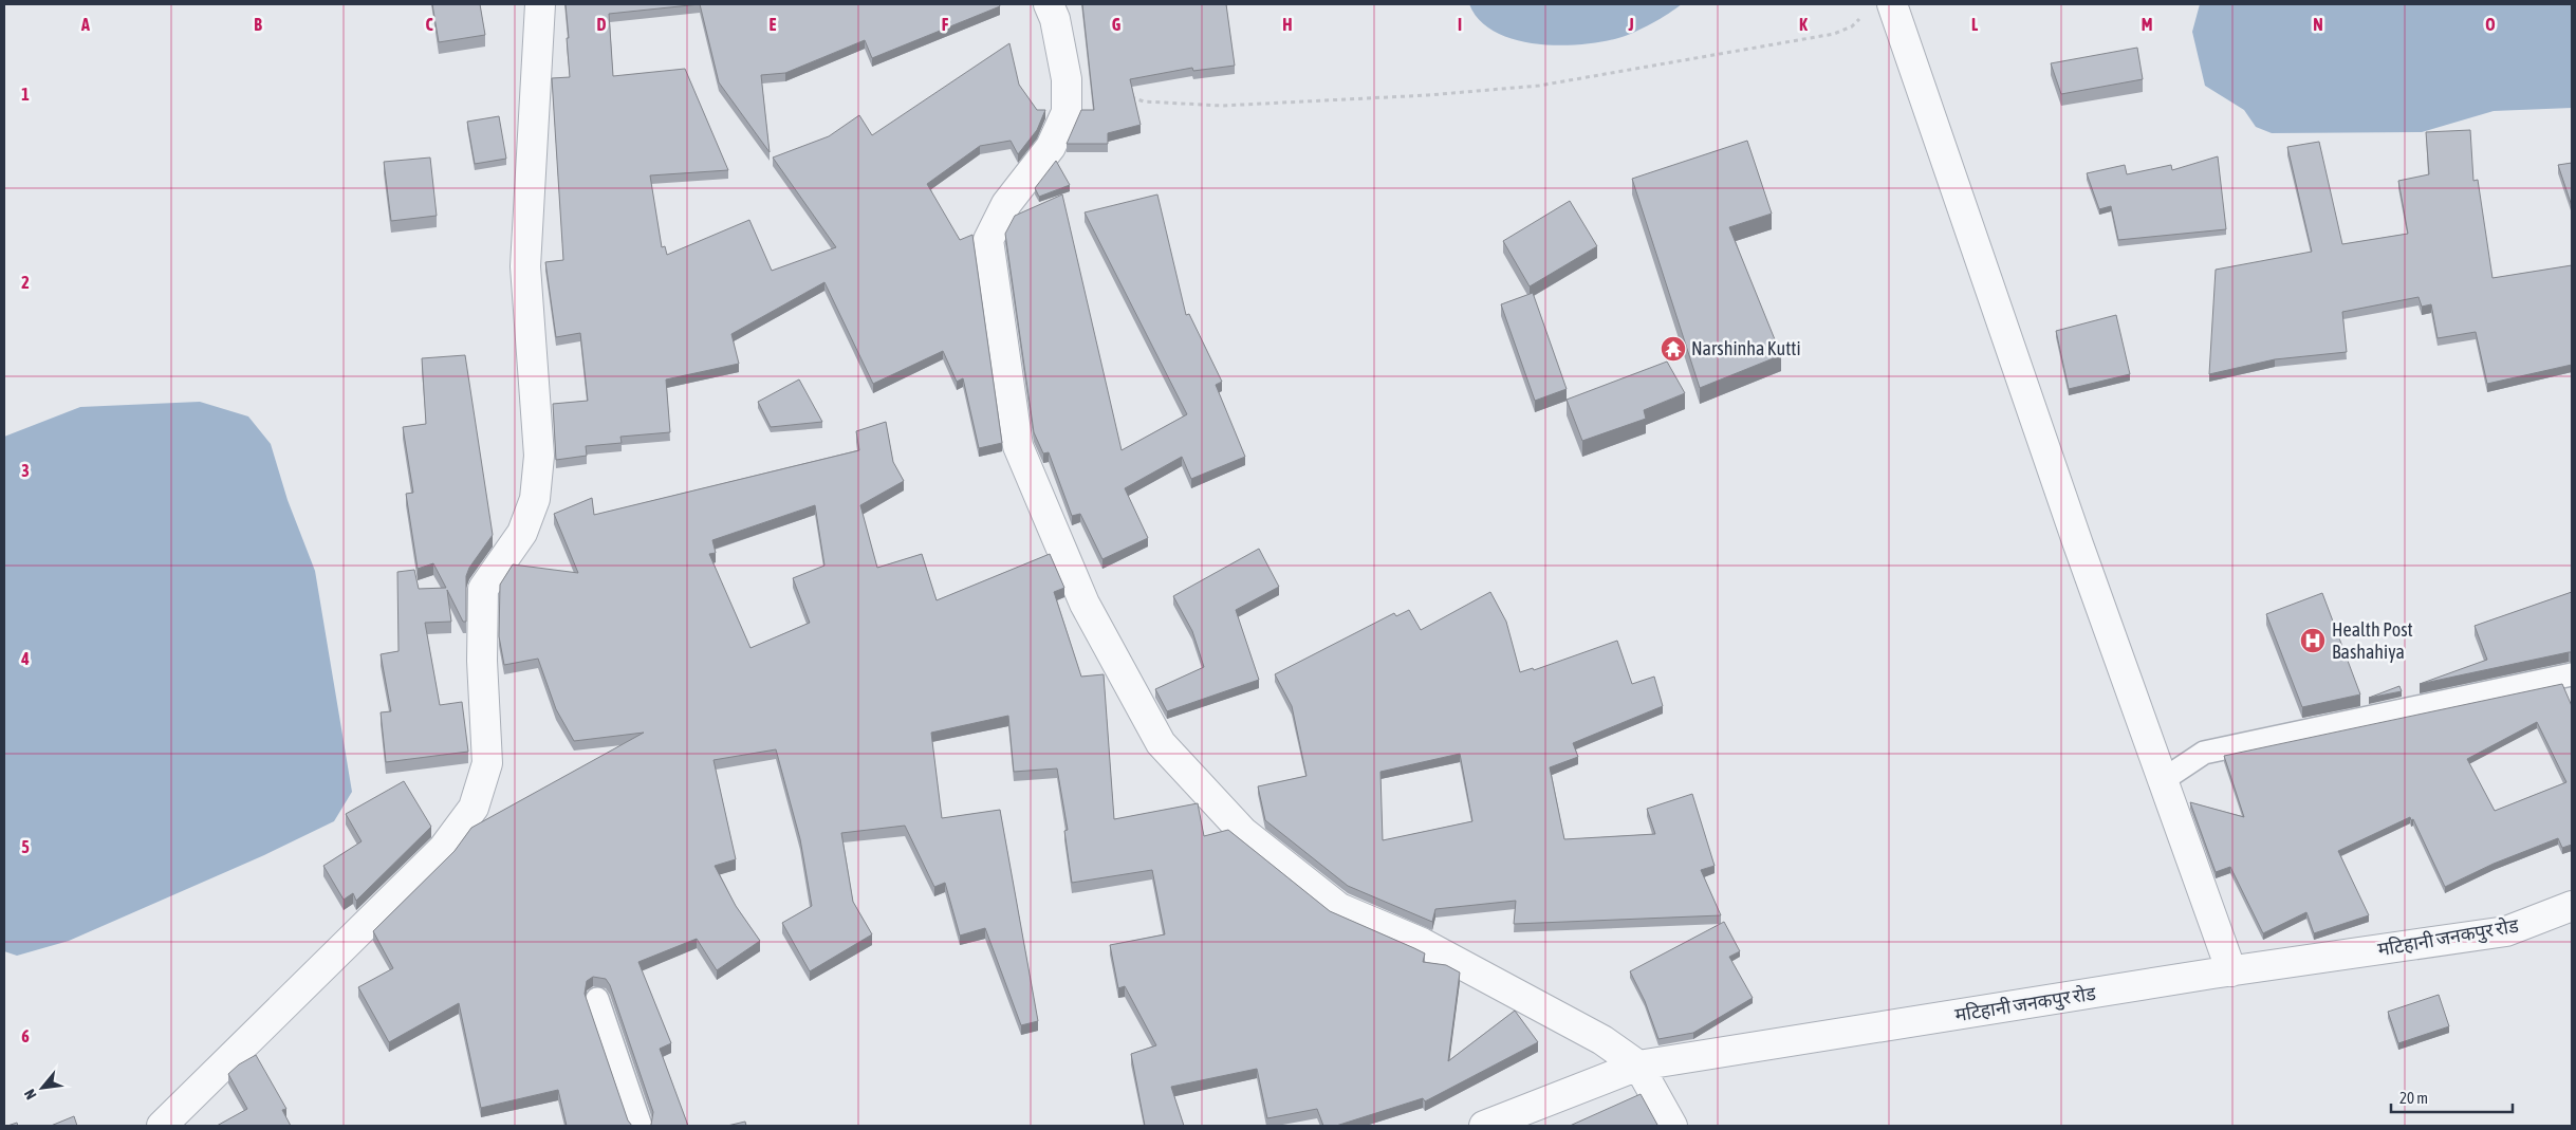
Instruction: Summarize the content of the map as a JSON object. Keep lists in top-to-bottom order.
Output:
{
  "streets": {
    "street": ["मटिहानी जनकपुर रोड"]
  },
  "places": {
    "temple": ["Narshinha Kutti"],
    "hospital": ["Health Post Bashahiya"]
  },
  "scale_bar": "20 m",
  "north": "bottom left",
  "grid": {
    "columns": [
      "A",
      "B",
      "C",
      "D",
      "E",
      "F",
      "G",
      "H",
      "I",
      "J",
      "K",
      "L",
      "M",
      "N",
      "O"
    ],
    "rows": [
      "1",
      "2",
      "3",
      "4",
      "5",
      "6"
    ]
  }
}
